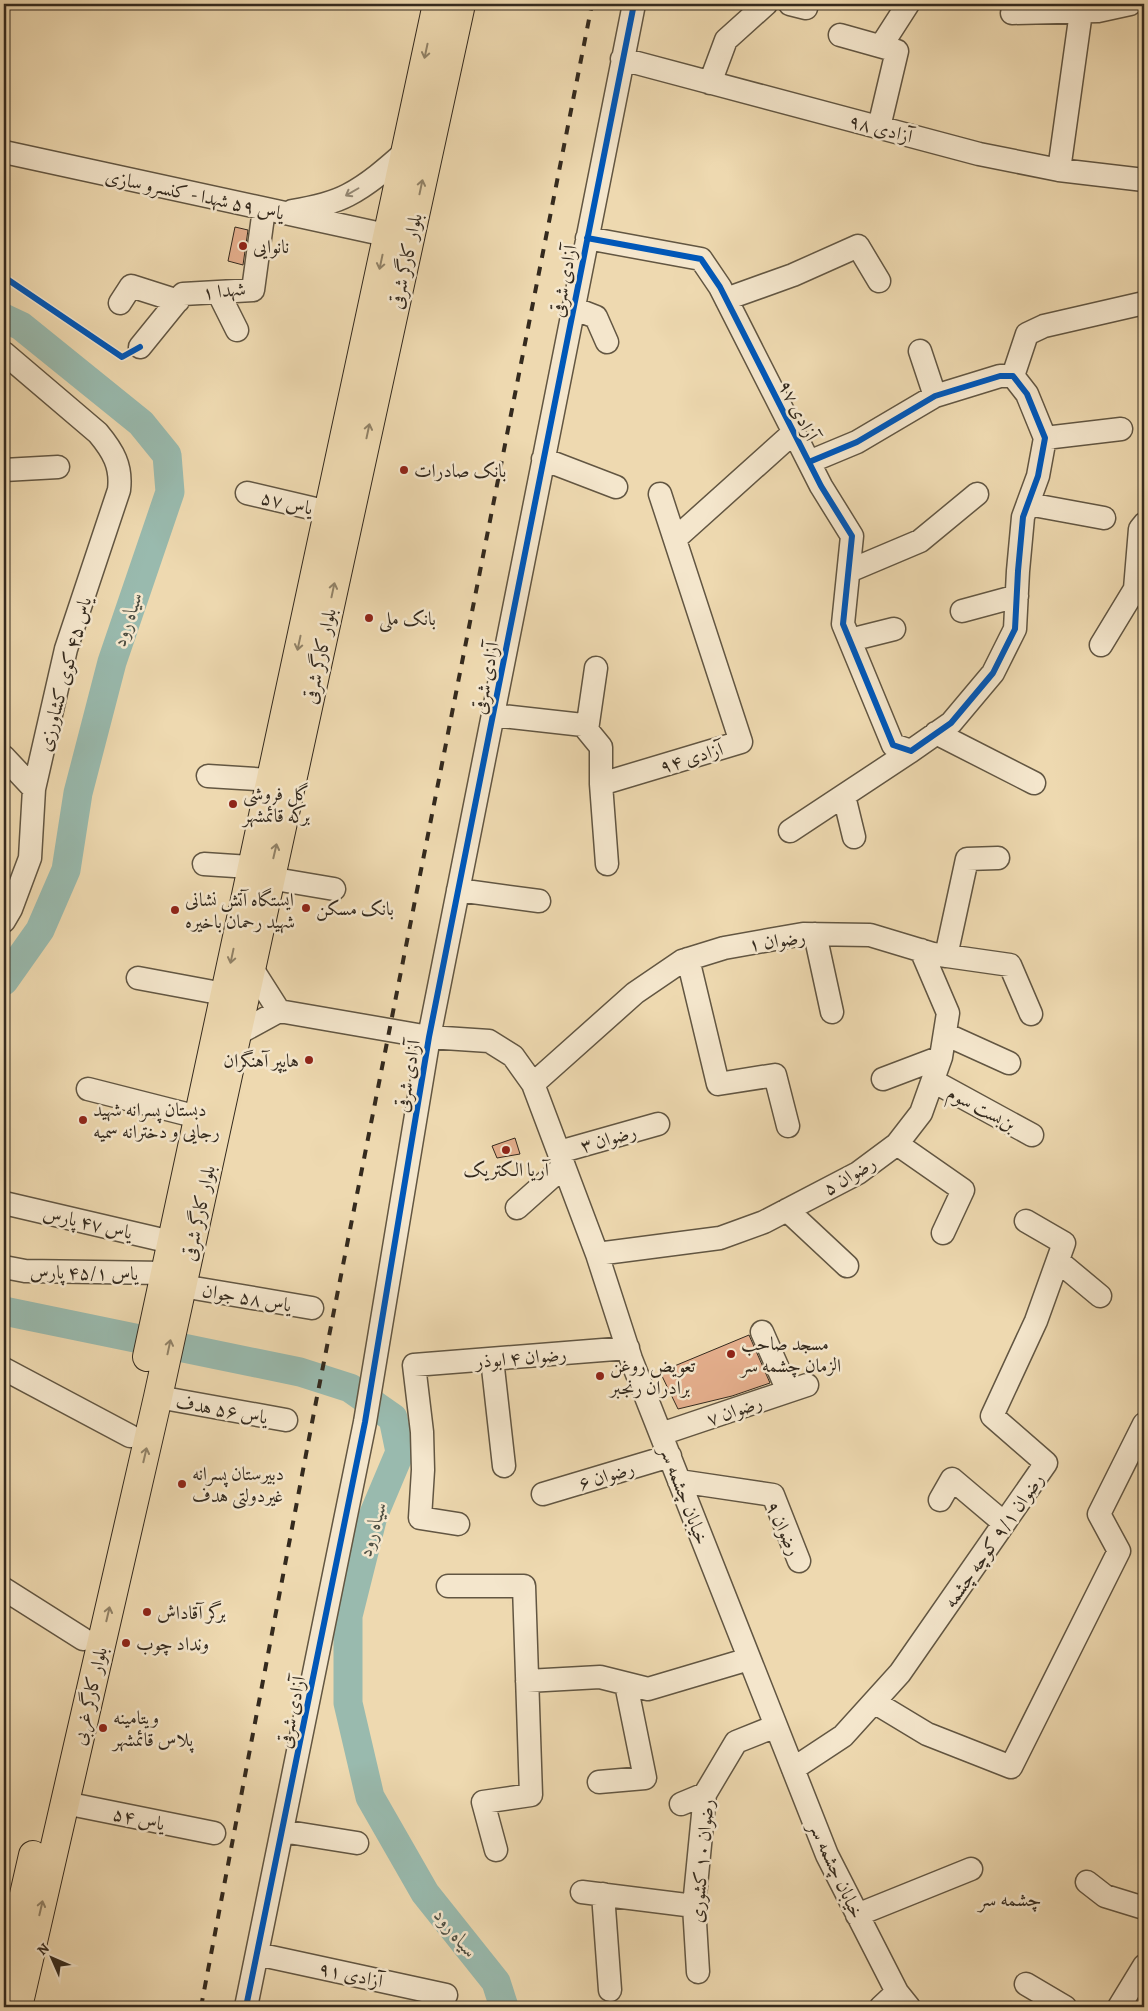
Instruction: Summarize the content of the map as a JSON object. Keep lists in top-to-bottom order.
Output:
{
  "streets": {
    "main road": ["بلوار کارگر شرقی", "بلوار کارگر غربی"],
    "street": [
      "آزادی ۹۸",
      "یاس ۵۹ شهدا - کنسرو سازی",
      "آزادی شرقی",
      "شهدا ۱",
      "آزادی ۹۷",
      "یاس ۵۷",
      "یاس ۴۵ کوی کشاورزی",
      "آزادی ۹۴",
      "رضوان ۱",
      "بن‌بست سوم",
      "رضوان ۳",
      "رضوان ۵",
      "یاس ۴۷ پارس",
      "یاس ۴۵/۱ پارس",
      "یاس ۵۸ جوان",
      "رضوان ۴ ابوذر",
      "یاس ۵۶ هدف",
      "رضوان ۷",
      "رضوان ۶",
      "خیابان چشمه سر",
      "رضوان ۹",
      "رضوان ۹/۱ کوچه چشمه",
      "یاس ۵۴",
      "رضوان ۱۰ کشوری",
      "آزادی ۹۱"
    ]
  },
  "crossings": [
    ["آزادی ۹۸", "آزادی شرقی"],
    ["یاس ۵۹ شهدا - کنسرو سازی", "بلوار کارگر شرقی"],
    ["یاس ۵۹ شهدا - کنسرو سازی", "شهدا ۱"],
    ["بلوار کارگر شرقی", "یاس ۵۷"],
    ["بلوار کارگر شرقی", "یاس ۴۷ پارس"],
    ["بلوار کارگر شرقی", "یاس ۴۵/۱ پارس"],
    ["بلوار کارگر شرقی", "یاس ۵۸ جوان"],
    ["آزادی شرقی", "آزادی ۹۷"],
    ["آزادی شرقی", "خیابان چشمه سر"],
    ["آزادی شرقی", "آزادی ۹۱"],
    ["رضوان ۱", "رضوان ۵"],
    ["رضوان ۱", "خیابان چشمه سر"],
    ["بن‌بست سوم", "رضوان ۵"],
    ["رضوان ۳", "خیابان چشمه سر"],
    ["رضوان ۵", "خیابان چشمه سر"],
    ["یاس ۴۵/۱ پارس", "یاس ۵۸ جوان"],
    ["رضوان ۴ ابوذر", "خیابان چشمه سر"],
    ["یاس ۵۶ هدف", "بلوار کارگر غربی"],
    ["رضوان ۷", "خیابان چشمه سر"],
    ["رضوان ۶", "خیابان چشمه سر"],
    ["خیابان چشمه سر", "رضوان ۹"],
    ["خیابان چشمه سر", "رضوان ۹/۱ کوچه چشمه"],
    ["خیابان چشمه سر", "رضوان ۱۰ کشوری"],
    ["بلوار کارگر غربی", "یاس ۵۴"]
  ],
  "districts": ["چشمه سر"],
  "water": ["سیاه رود"],
  "places": [
    "نانوایی",
    "بانک صادرات",
    "بانک ملی",
    "گل فروشی برکه قائمشهر",
    "بانک مسکن",
    "ایستگاه آتش نشانی شهید رحمان باخیره",
    "هایپر آهنگران",
    "دبستان پسرانه شهید رجایی و دخترانه سمیه",
    "آریا الکتریک",
    "مسجد صاحب الزمان چشمه سر",
    "تعویض روغن برادران رنجبر",
    "دبیرستان پسرانه غیردولتی هدف",
    "برگر آقاداش",
    "ونداد چوب",
    "ویتامینه پلاس قائمشهر"
  ],
  "north": "top left"
}
